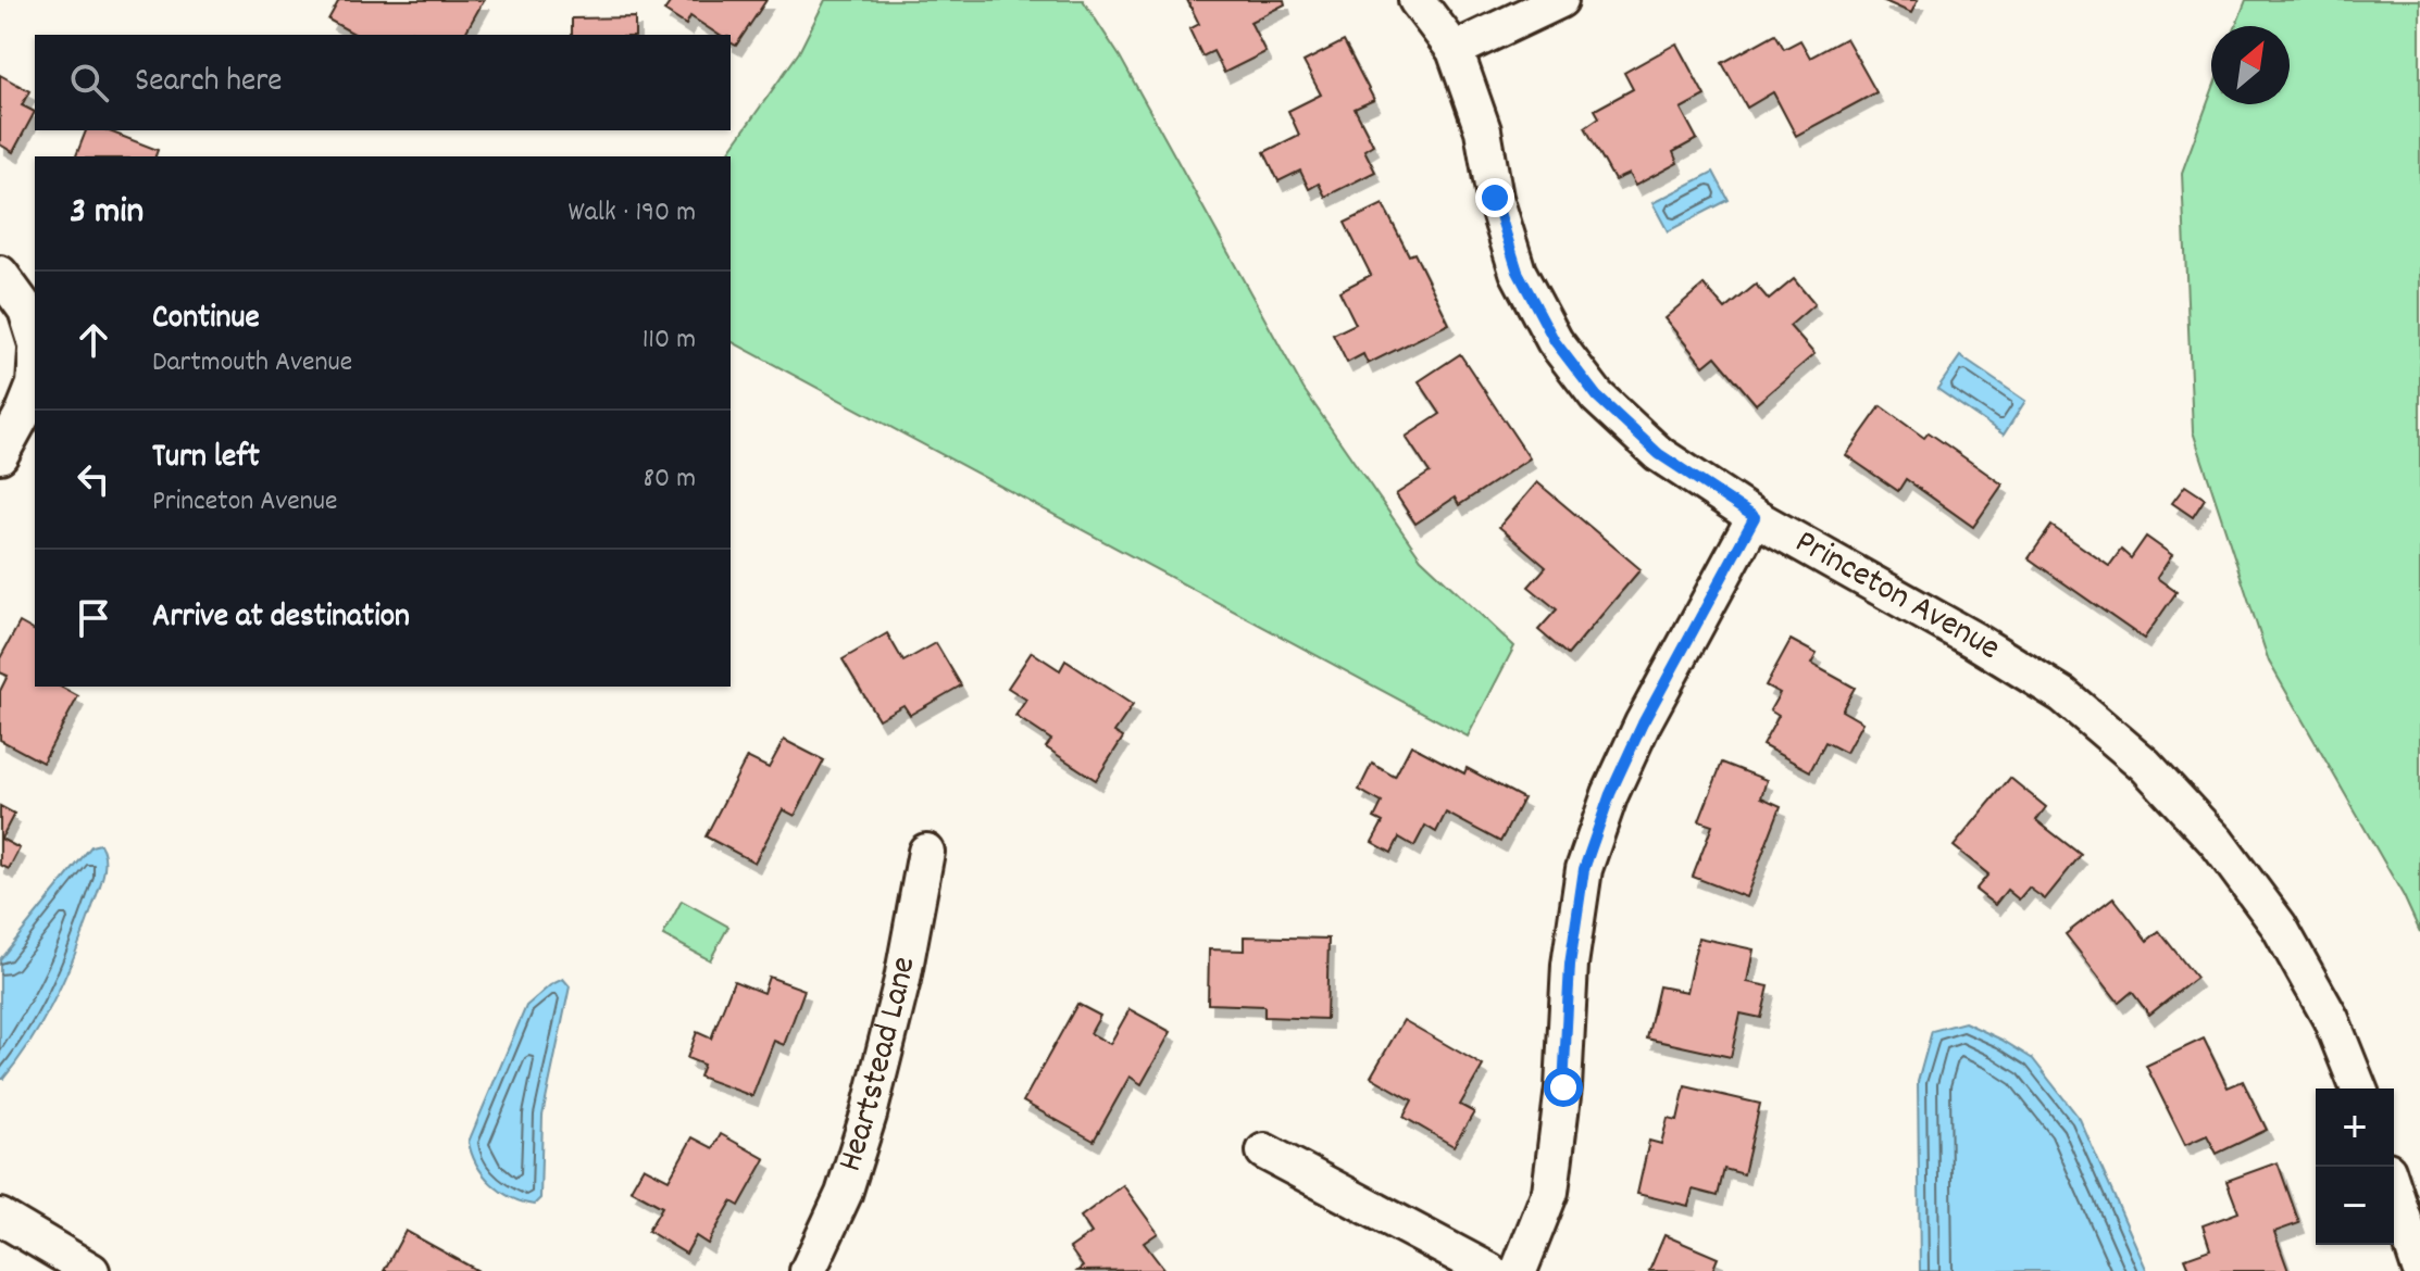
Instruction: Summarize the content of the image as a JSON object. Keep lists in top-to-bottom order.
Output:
{
  "streets": {
    "street": ["Princeton Avenue", "Heartstead Lane"]
  },
  "north": "top right",
  "page": {
    "search": "Search here",
    "heading": ["3 min", "Walk · 190 m"],
    "list": [
      ["Continue", "Dartmouth Avenue", "110 m"],
      ["Turn left", "Princeton Avenue", "80 m"],
      "Arrive at destination"
    ],
    "map_buttons": ["+", "−"]
  }
}
